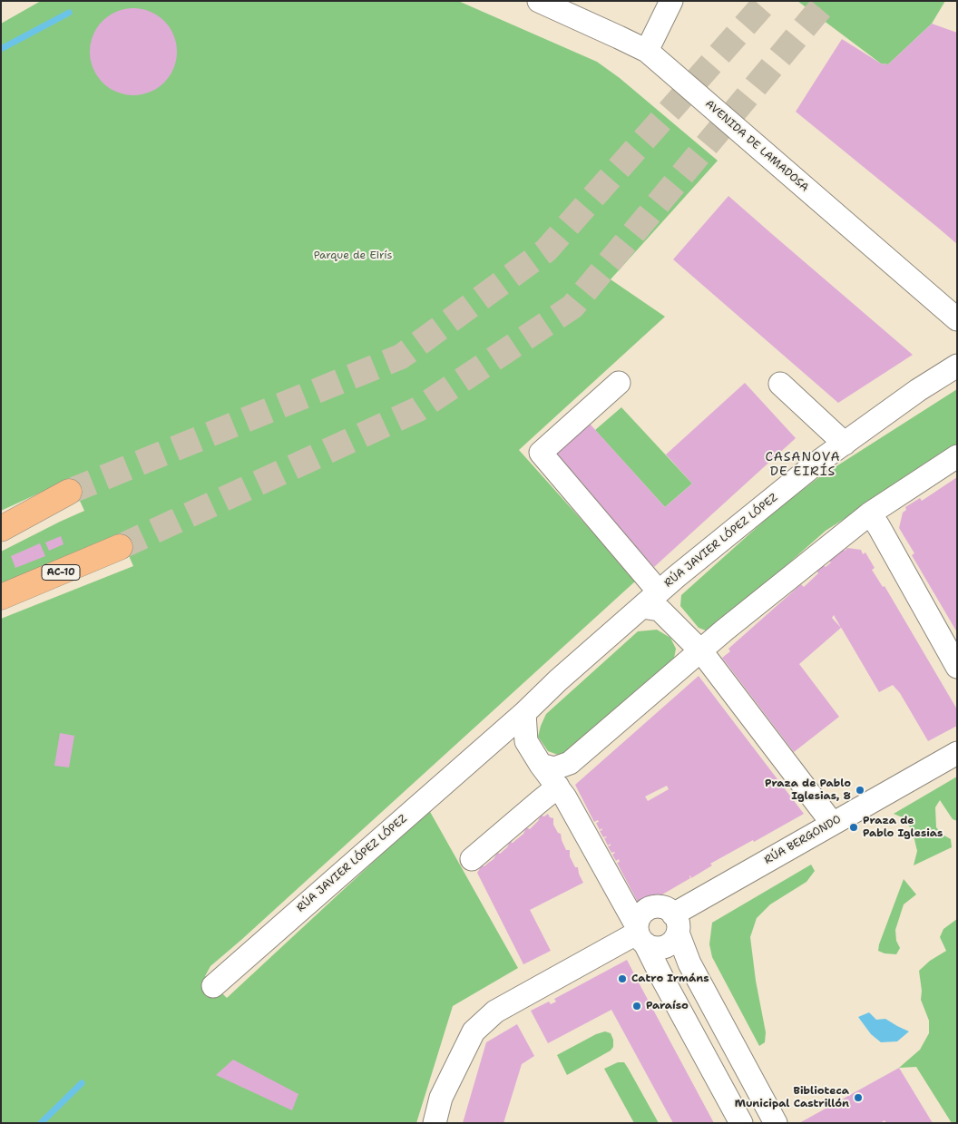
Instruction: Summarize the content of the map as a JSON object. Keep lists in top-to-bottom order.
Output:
{
  "streets": {
    "main road": ["AC-10"],
    "street": ["AVENIDA DE LAMADOSA", "RÚA JAVIER LÓPEZ LÓPEZ", "RÚA BERGONDO"]
  },
  "districts": ["CASANOVA DE EIRÍS"],
  "parks": ["Parque de Eirís"],
  "places": [
    "Praza de Pablo Iglesias, 8",
    "Praza de Pablo Iglesias",
    "Catro Irmáns",
    "Paraíso",
    "Biblioteca Municipal Castrillón"
  ]
}
